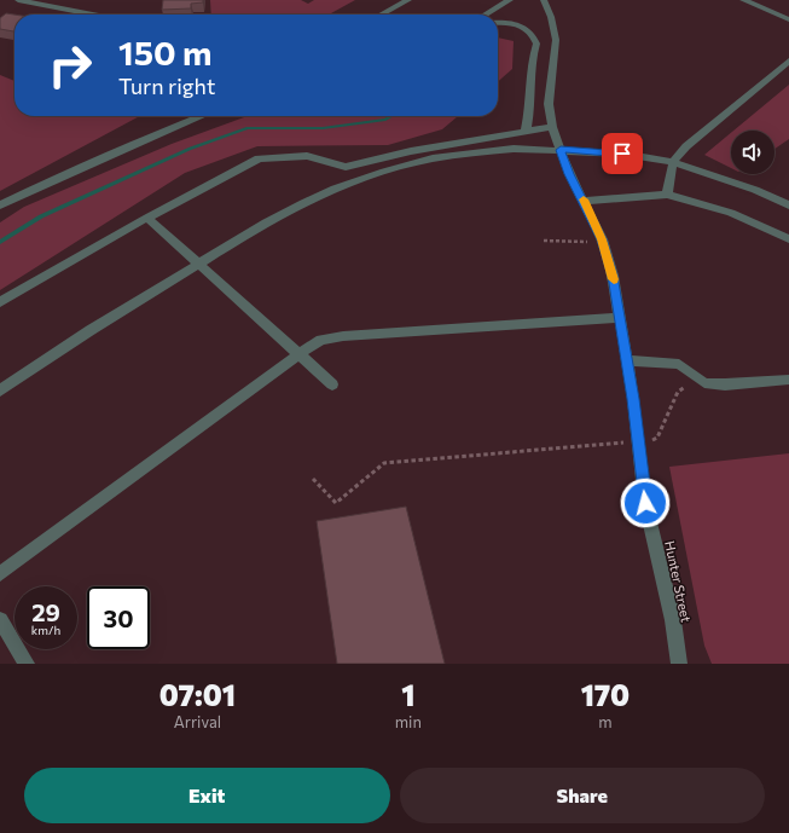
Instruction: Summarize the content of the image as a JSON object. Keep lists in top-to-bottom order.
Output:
{
  "streets": {
    "street": ["Hunter Street"]
  },
  "page": {
    "turn": ["150 m", "Turn right"],
    "speed": "29 km/h",
    "limit": "30",
    "eta": [
      "07:01",
      "Arrival",
      "1",
      "min",
      "170",
      "m"
    ],
    "buttons": ["Exit", "Share"]
  }
}
